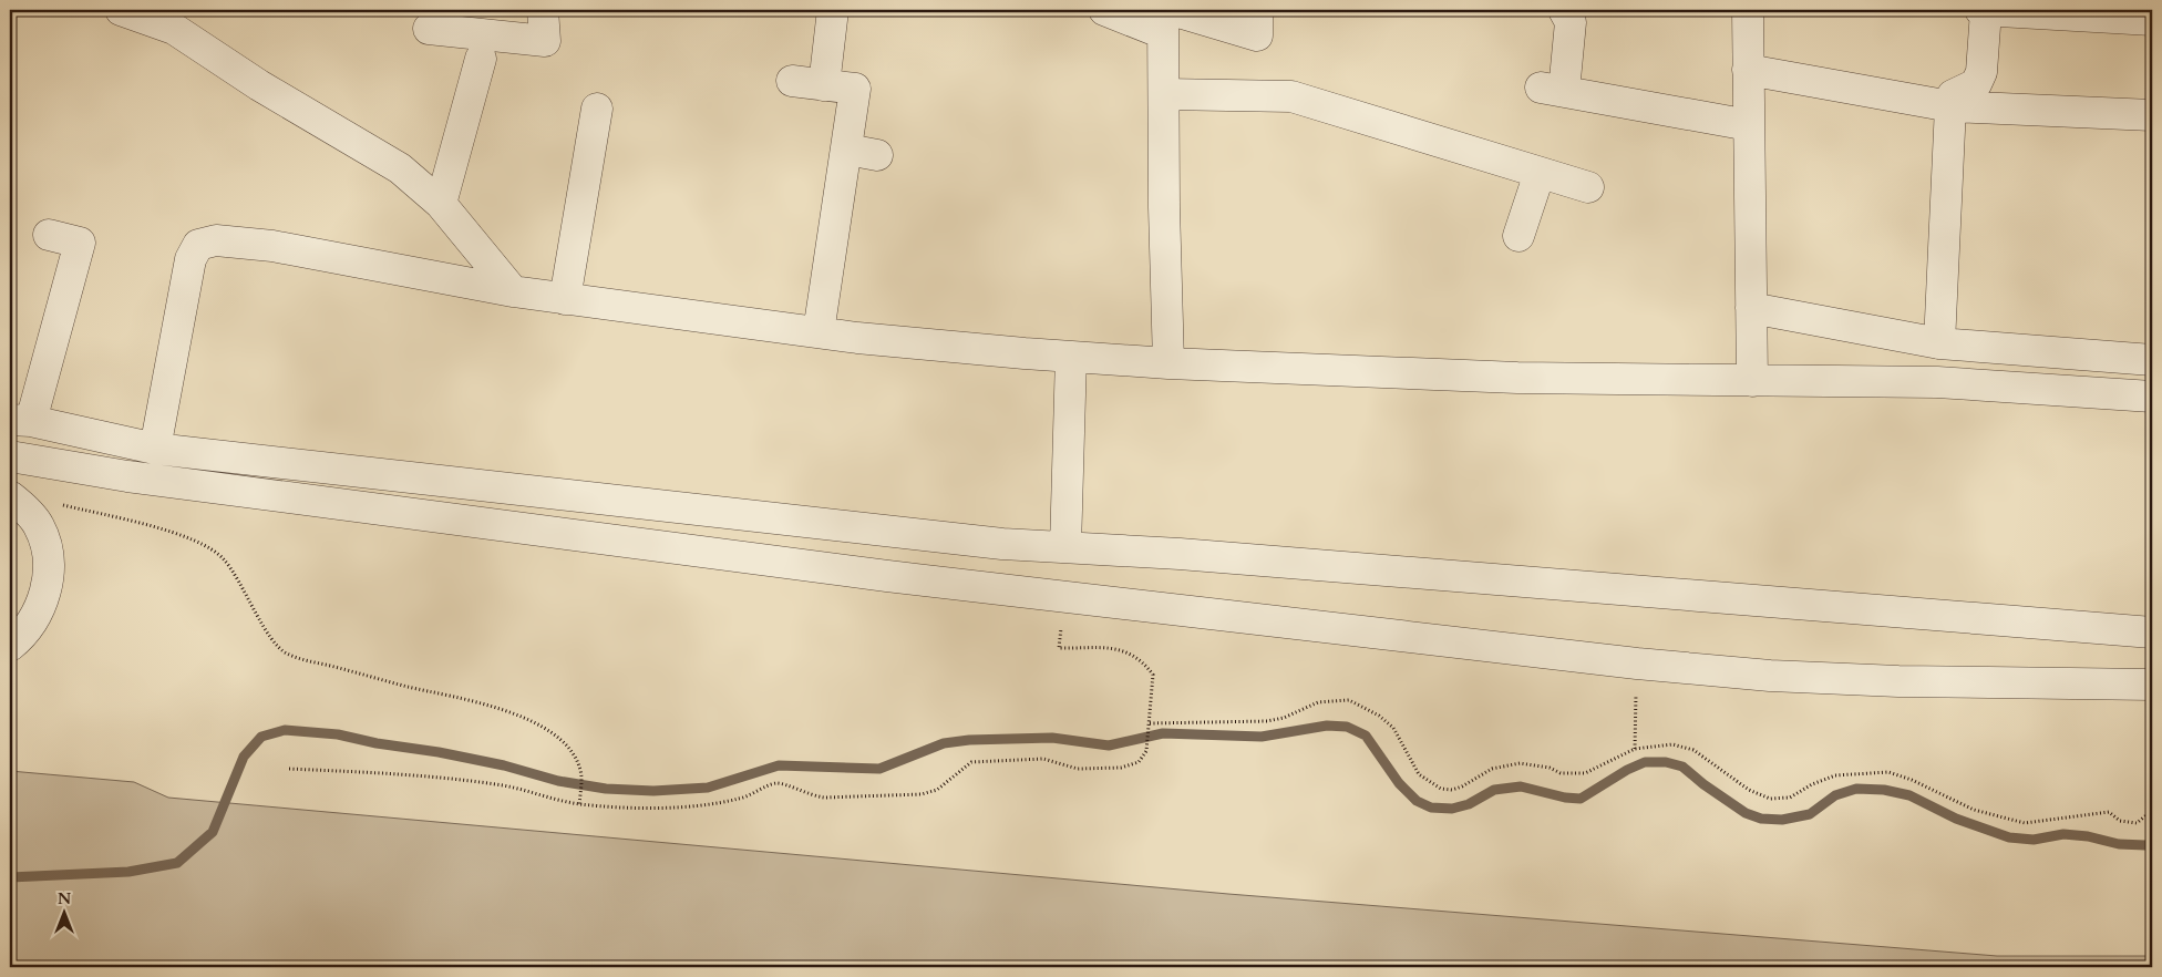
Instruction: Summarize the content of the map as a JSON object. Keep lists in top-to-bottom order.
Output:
{
  "north": "top"
}
